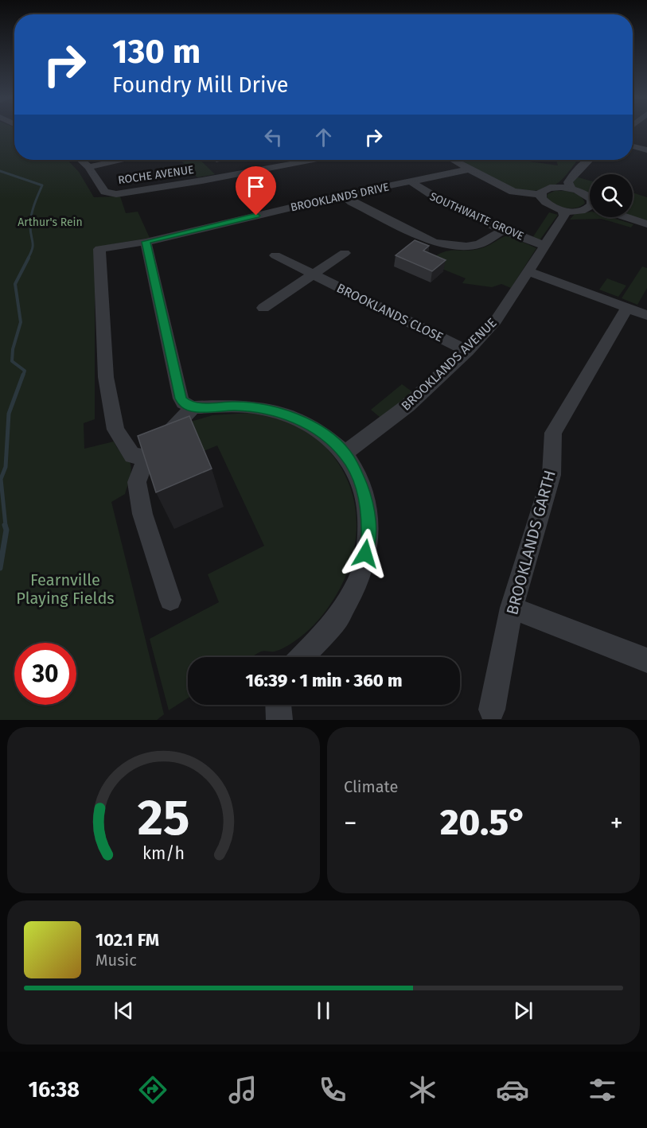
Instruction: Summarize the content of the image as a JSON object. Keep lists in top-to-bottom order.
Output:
{
  "streets": {
    "street": [
      "ROCHE AVENUE",
      "BROOKLANDS DRIVE",
      "SOUTHWAITE GROVE",
      "BROOKLANDS CLOSE",
      "BROOKLANDS AVENUE",
      "BROOKLANDS GARTH"
    ]
  },
  "crossings": [
    ["BROOKLANDS DRIVE", "SOUTHWAITE GROVE"],
    ["SOUTHWAITE GROVE", "BROOKLANDS AVENUE"],
    ["BROOKLANDS CLOSE", "BROOKLANDS AVENUE"]
  ],
  "parks": ["Arthur's Rein", "Fearnville Playing Fields"],
  "page": {
    "turn": ["130 m", "Foundry Mill Drive"],
    "limit": "30",
    "trip": "16:39 · 1 min · 360 m",
    "tile": "Climate",
    "heat": ["−", "20.5°", "+"],
    "song": ["102.1 FM", "Music"],
    "tabs": "16:38",
    "gauge": ["25", "km/h"]
  }
}
